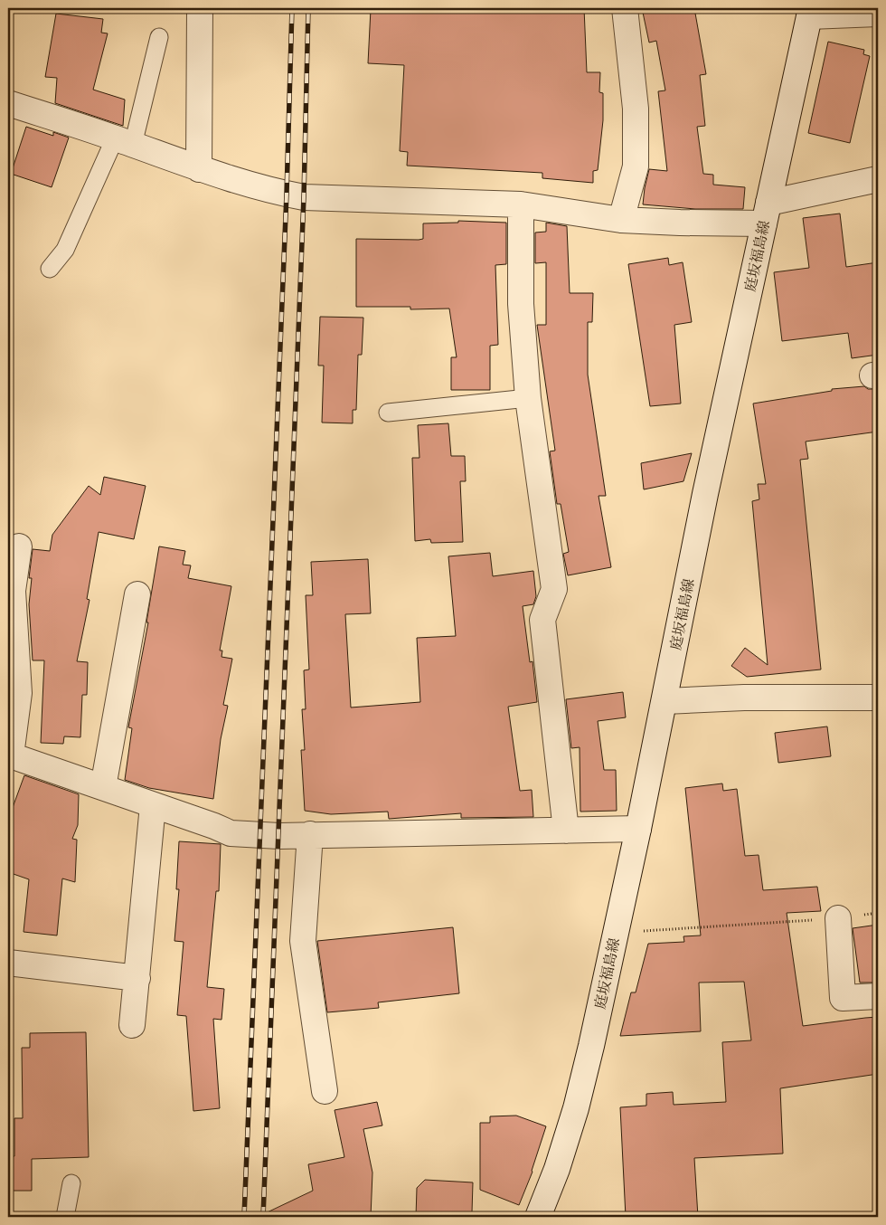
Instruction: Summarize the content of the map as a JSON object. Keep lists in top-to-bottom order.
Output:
{
  "streets": {
    "street": ["庭坂福島線"]
  }
}
